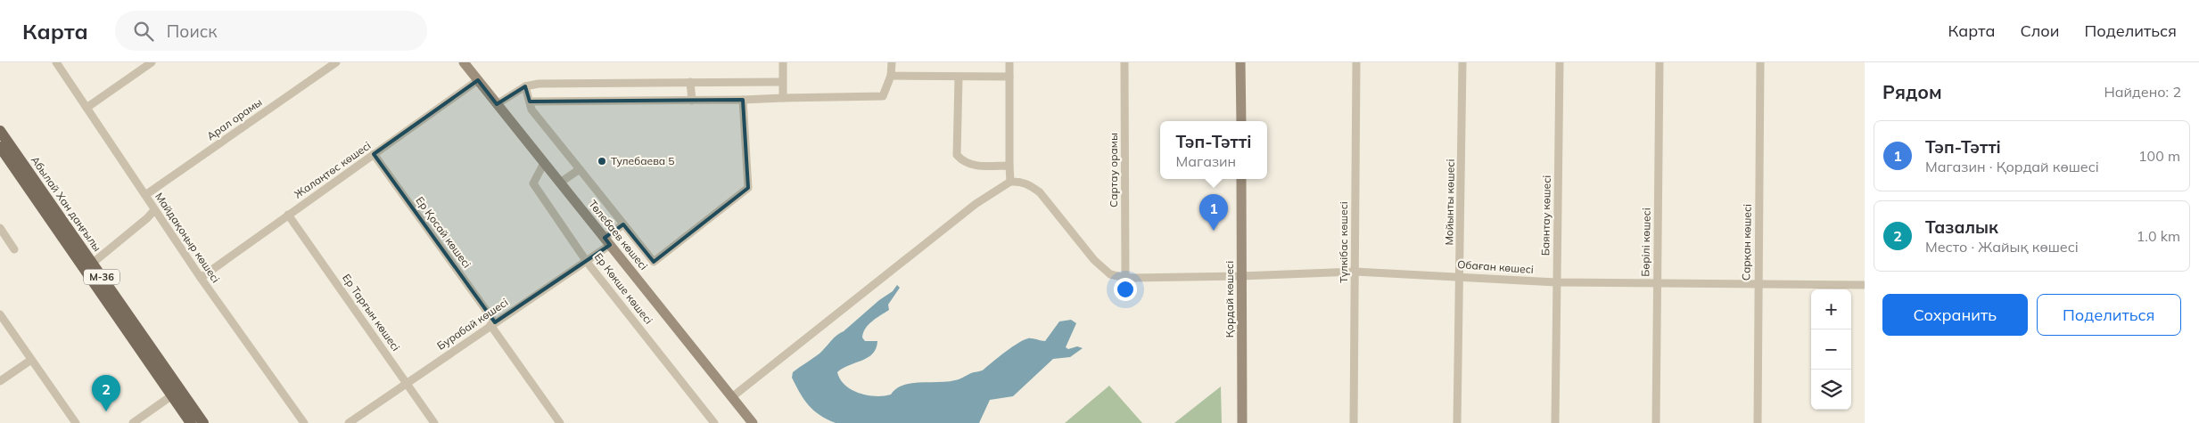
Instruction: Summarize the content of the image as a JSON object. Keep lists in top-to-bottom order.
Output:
{
  "streets": {
    "main road": ["Абылай Хан даңғылы", "M-36"],
    "street": [
      "Арал орамы",
      "Жалаңтөс көшесі",
      "Сартау орамы",
      "Мойынты көшесі",
      "Баянтау көшесі",
      "Ер Қосай көшесі",
      "Төлебаев көшесі",
      "Майдақоңыр көшесі",
      "Түлкібас көшесі",
      "Бөрілі көшесі",
      "Сарқан көшесі",
      "Обаған көшесі",
      "Ер Көкше көшесі",
      "Қордай көшесі",
      "Ер Тарғын көшесі",
      "Бурабай көшесі"
    ]
  },
  "crossings": [
    ["Арал орамы", "Майдақоңыр көшесі"],
    ["Жалаңтөс көшесі", "Ер Қосай көшесі"],
    ["Жалаңтөс көшесі", "Төлебаев көшесі"],
    ["Жалаңтөс көшесі", "Майдақоңыр көшесі"],
    ["Жалаңтөс көшесі", "Ер Тарғын көшесі"],
    ["Сартау орамы", "Обаған көшесі"],
    ["Мойынты көшесі", "Обаған көшесі"],
    ["Баянтау көшесі", "Обаған көшесі"],
    ["Ер Қосай көшесі", "Бурабай көшесі"],
    ["Төлебаев көшесі", "Ер Көкше көшесі"],
    ["Төлебаев көшесі", "Бурабай көшесі"],
    ["Түлкібас көшесі", "Обаған көшесі"],
    ["Бөрілі көшесі", "Обаған көшесі"],
    ["Сарқан көшесі", "Обаған көшесі"],
    ["Обаған көшесі", "Қордай көшесі"],
    ["Ер Көкше көшесі", "Бурабай көшесі"],
    ["Ер Тарғын көшесі", "Бурабай көшесі"]
  ],
  "places": ["Тулебаева 5"],
  "page": {
    "header": "Карта",
    "search": "Поиск",
    "nav": ["Карта", "Слои", "Поделиться"],
    "heading": ["Рядом", "Найдено: 2"],
    "list": [
      {
        "mark": "1",
        "name": "Тәп-Тәтті",
        "note": "Магазин · Қордай көшесі",
        "value": "100 m"
      },
      {
        "mark": "2",
        "name": "Тазалык",
        "note": "Место · Жайық көшесі",
        "value": "1.0 km"
      }
    ],
    "popup": ["Тәп-Тәтті", "Магазин"],
    "pins": ["1", "2"],
    "buttons": ["Сохранить", "Поделиться"],
    "map_buttons": ["+", "−"]
  }
}
